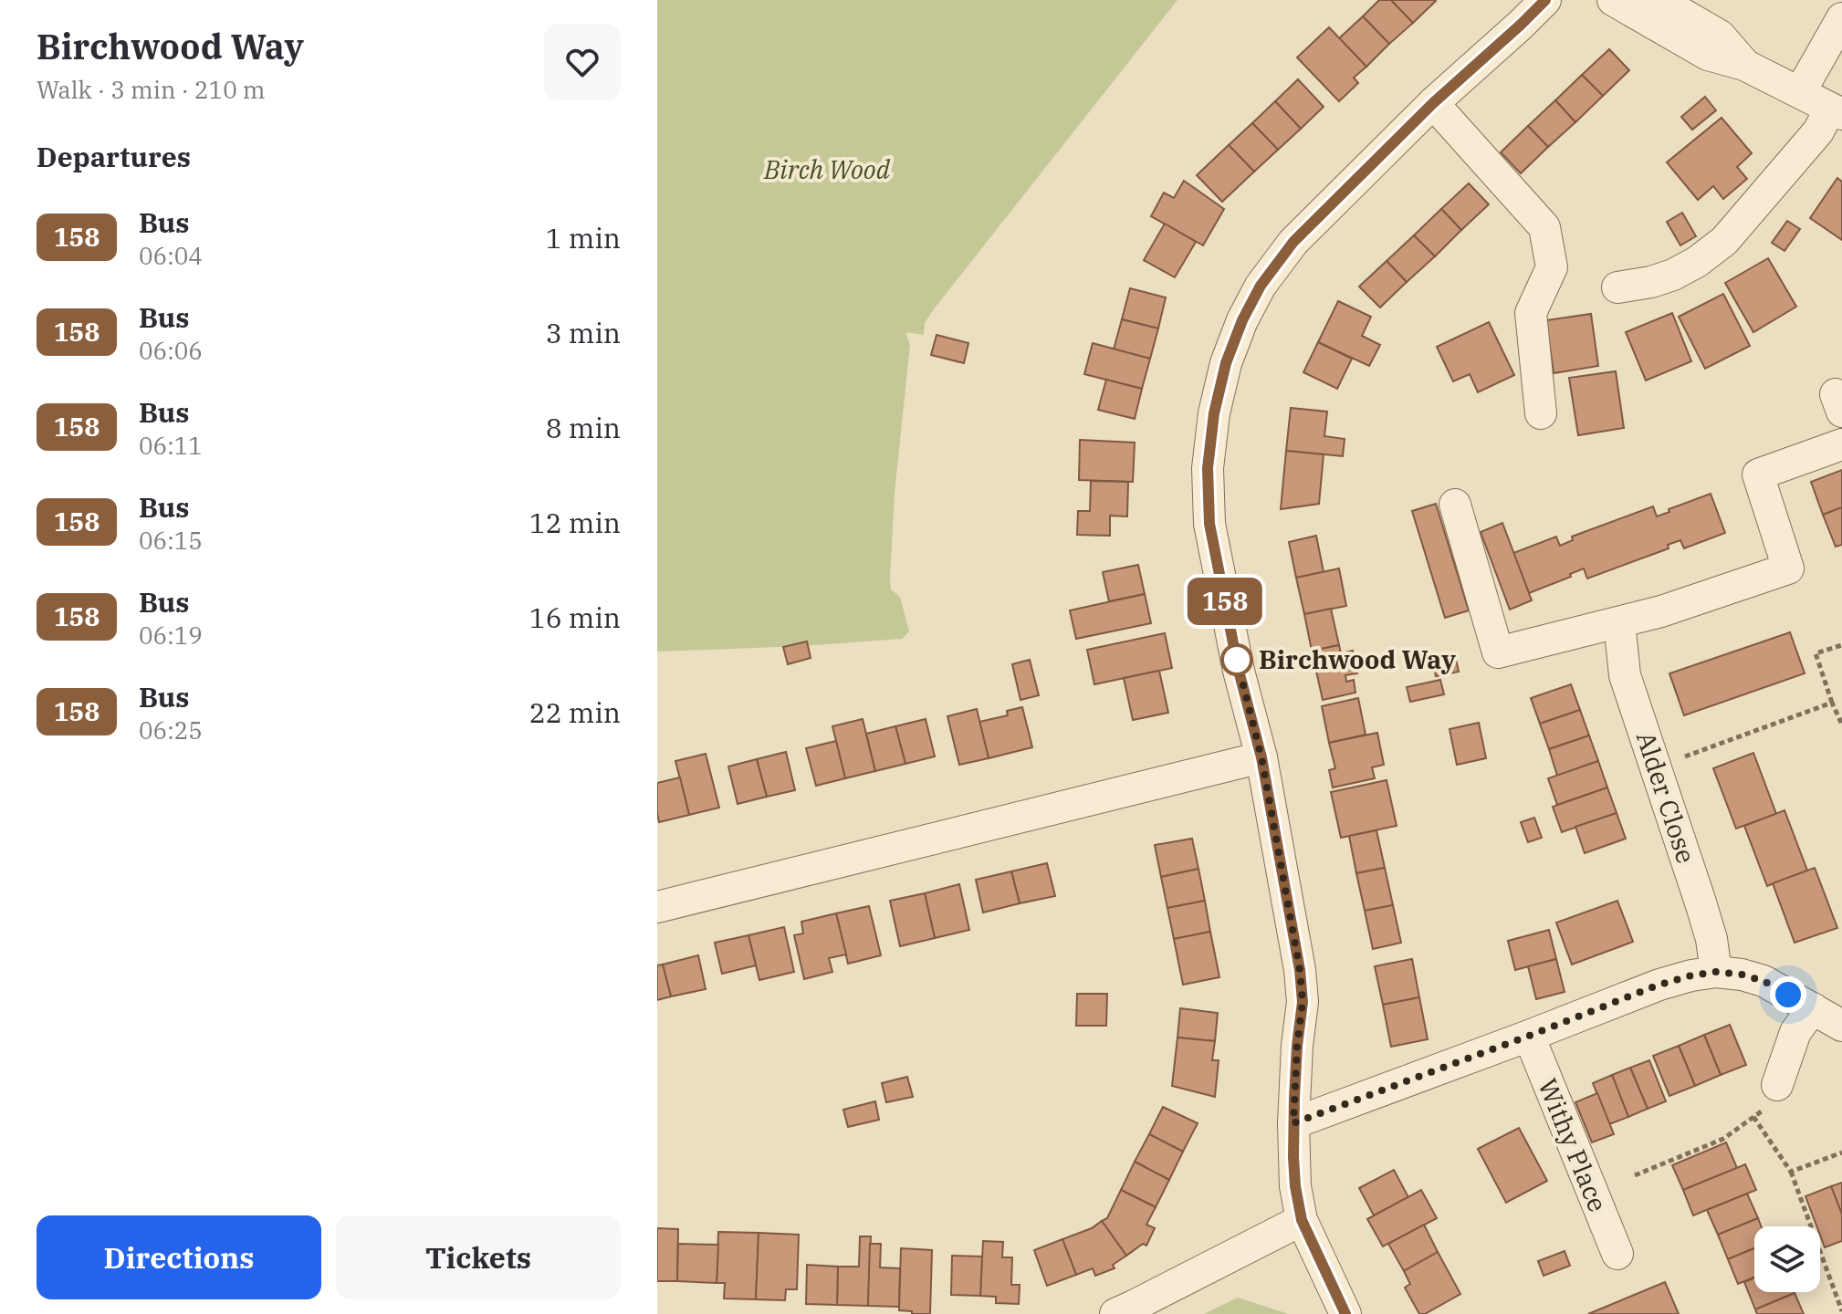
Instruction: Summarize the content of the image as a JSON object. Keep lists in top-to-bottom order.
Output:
{
  "streets": {
    "street": ["Alder Close", "Withy Place"]
  },
  "parks": ["Birch Wood"],
  "places": ["Birchwood Way"],
  "lines": ["bus line 158"],
  "page": {
    "heading": [
      ["Birchwood Way", "Walk · 3 min · 210 m"],
      "Departures"
    ],
    "on_map": "158",
    "list": [
      {
        "mark": "158",
        "name": "Bus",
        "note": "06:04",
        "value": "1 min"
      },
      {
        "mark": "158",
        "name": "Bus",
        "note": "06:06",
        "value": "3 min"
      },
      {
        "mark": "158",
        "name": "Bus",
        "note": "06:11",
        "value": "8 min"
      },
      {
        "mark": "158",
        "name": "Bus",
        "note": "06:15",
        "value": "12 min"
      },
      {
        "mark": "158",
        "name": "Bus",
        "note": "06:19",
        "value": "16 min"
      },
      {
        "mark": "158",
        "name": "Bus",
        "note": "06:25",
        "value": "22 min"
      }
    ],
    "buttons": ["Directions", "Tickets"]
  }
}
